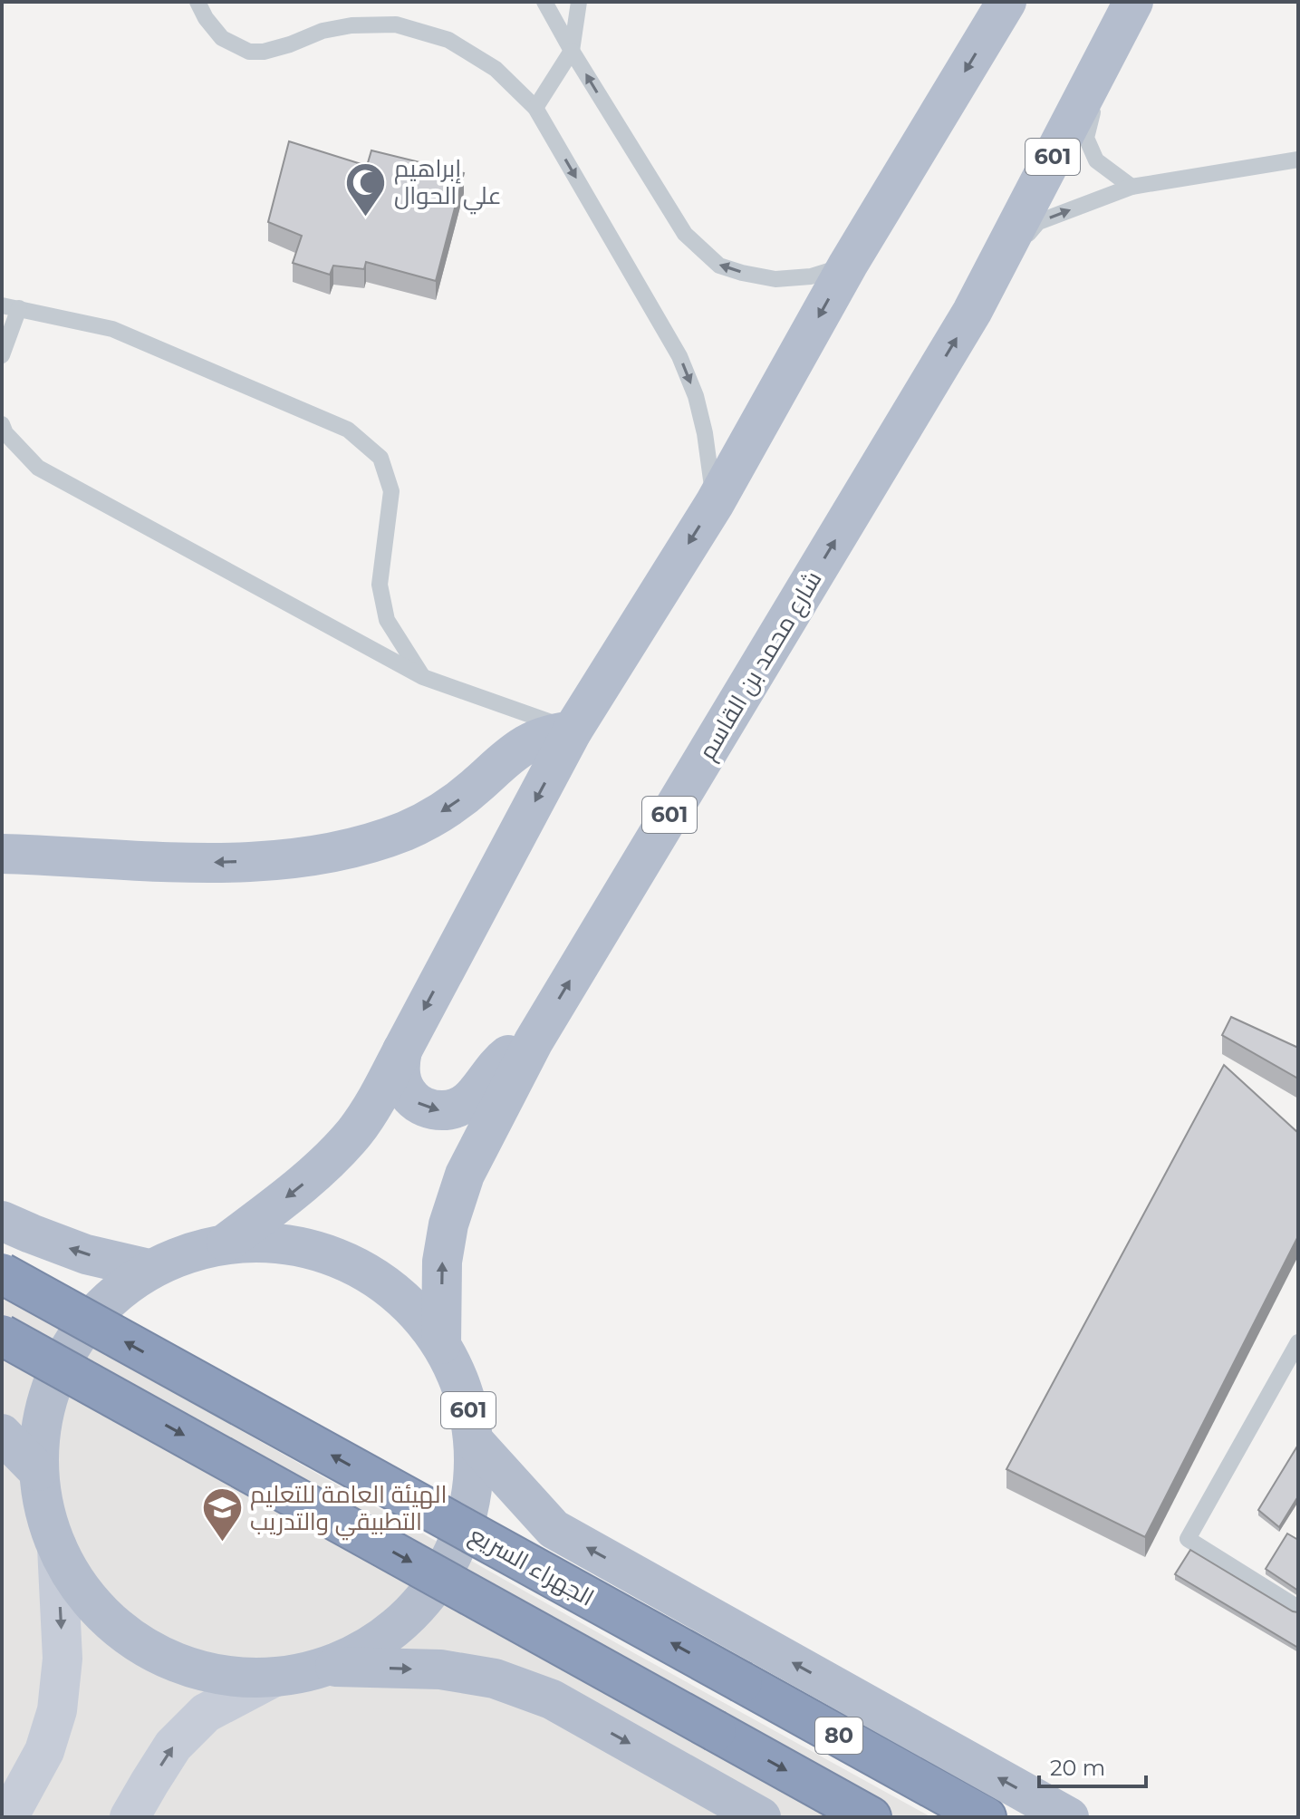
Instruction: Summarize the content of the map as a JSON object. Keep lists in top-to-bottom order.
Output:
{
  "streets": {
    "highway": ["الجهراء السريع", "80"],
    "main road": ["601", "شارع محمد بن القاسم"]
  },
  "crossings": [
    ["601", "شارع محمد بن القاسم"],
    ["601", "الجهراء السريع"]
  ],
  "places": {
    "mosque": ["إبراهيم علي الحوال"],
    "school or university": ["الهيئة العامة للتعليم التطبيقي والتدريب"]
  },
  "scale_bar": "20 m"
}
